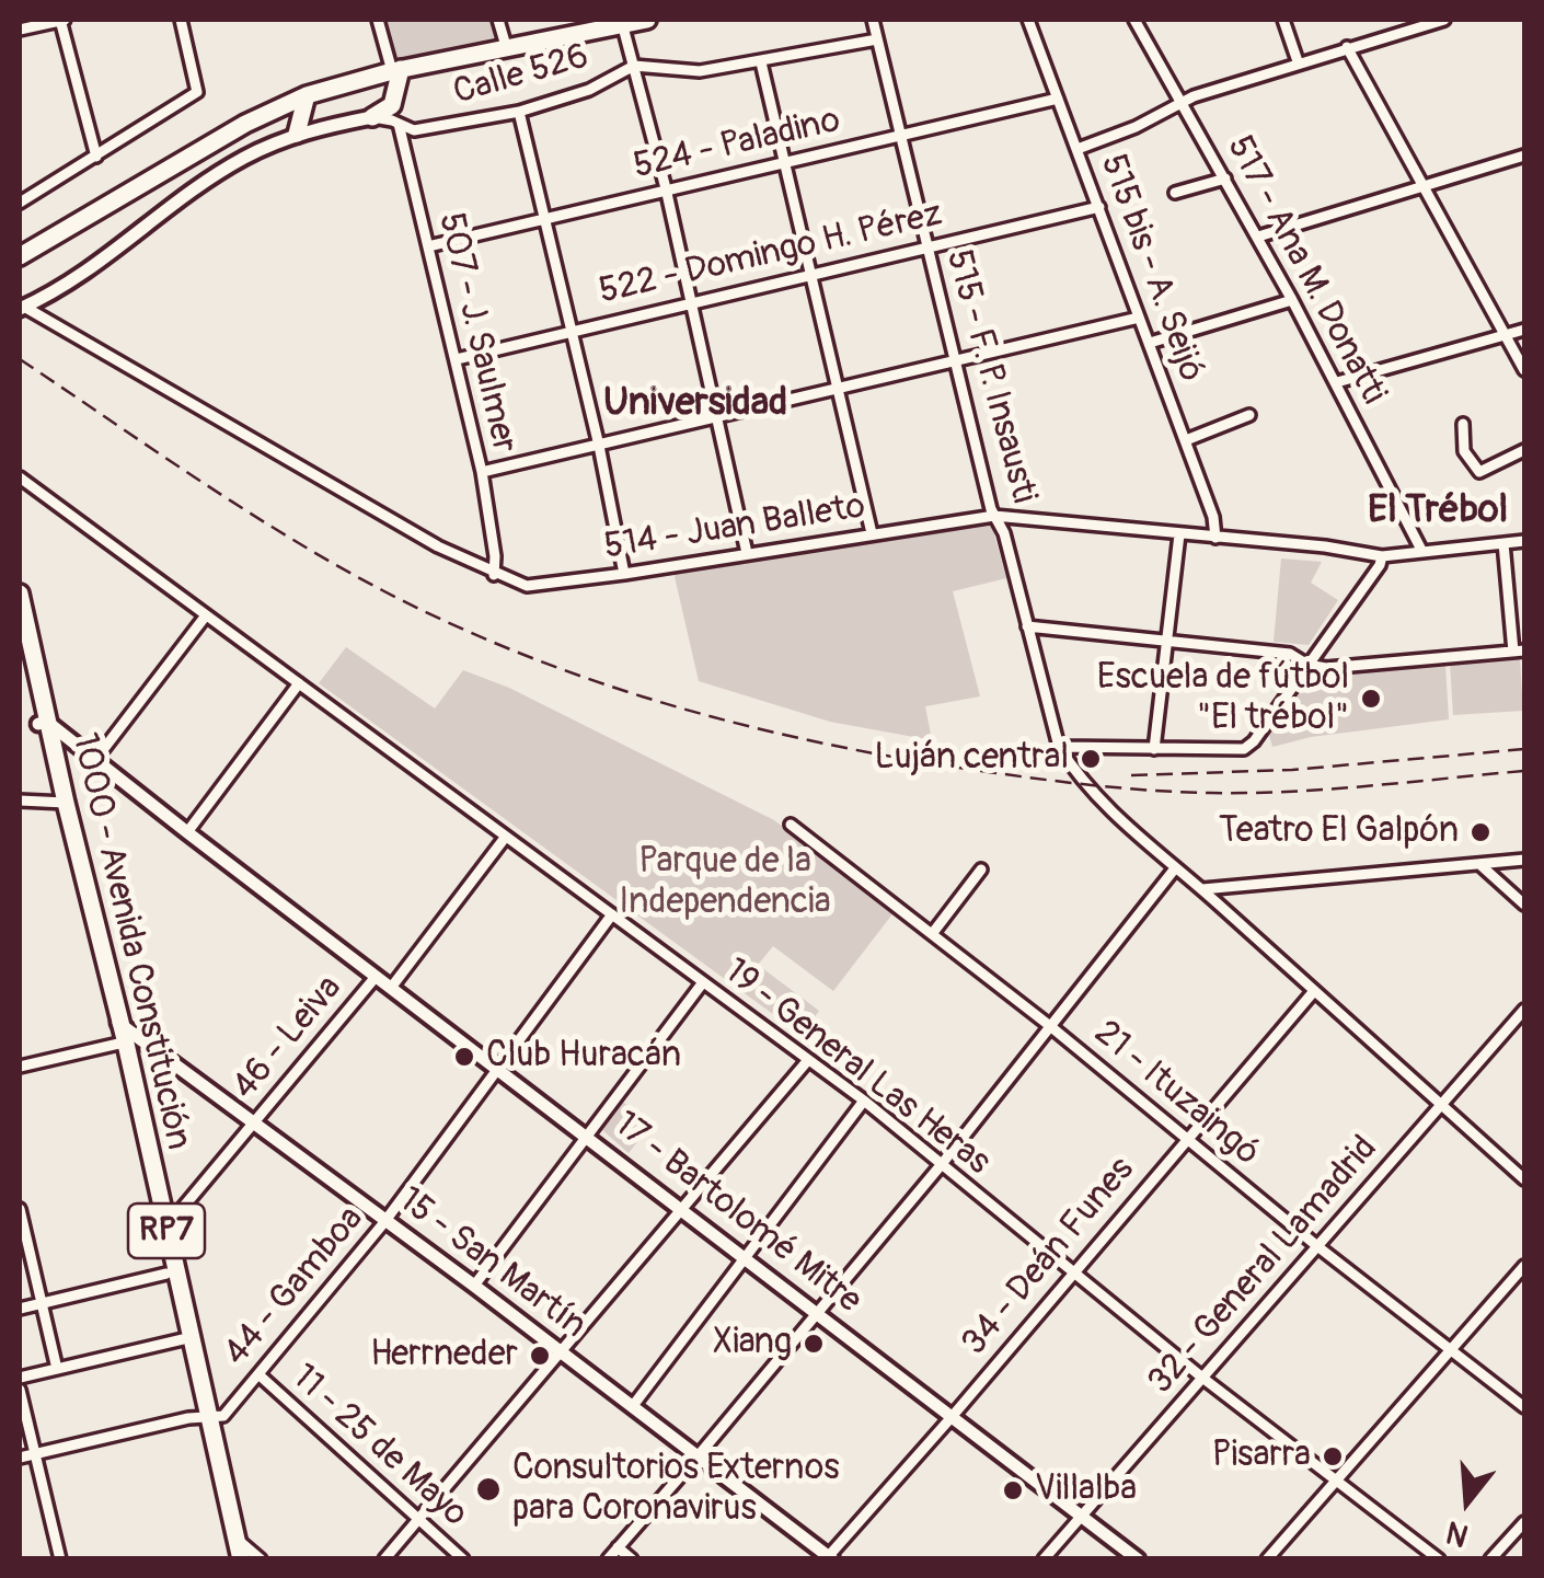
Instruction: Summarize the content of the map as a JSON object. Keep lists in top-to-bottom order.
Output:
{
  "streets": {
    "main road": ["1000 - Avenida Constitución", "RP7"],
    "street": [
      "Calle 526",
      "524 - Paladino",
      "522 - Domingo H. Pérez",
      "515 bis - A. Seijó",
      "517 - Ana M. Donatti",
      "507 - J. Saulmer",
      "515 - F. P. Insausti",
      "514 - Juan Balleto",
      "46 - Leiva",
      "19 - General Las Heras",
      "21 - Ituzaingó",
      "17 - Bartolomé Mitre",
      "34 - Deán Funes",
      "15 - San Martín",
      "32 - General Lamadrid",
      "44 - Gamboa",
      "11 - 25 de Mayo"
    ]
  },
  "crossings": [
    ["Calle 526", "507 - J. Saulmer"],
    ["Calle 526", "515 - F. P. Insausti"],
    ["524 - Paladino", "515 bis - A. Seijó"],
    ["524 - Paladino", "507 - J. Saulmer"],
    ["524 - Paladino", "515 - F. P. Insausti"],
    ["522 - Domingo H. Pérez", "515 bis - A. Seijó"],
    ["522 - Domingo H. Pérez", "507 - J. Saulmer"],
    ["522 - Domingo H. Pérez", "515 - F. P. Insausti"],
    ["515 bis - A. Seijó", "514 - Juan Balleto"],
    ["517 - Ana M. Donatti", "514 - Juan Balleto"],
    ["507 - J. Saulmer", "514 - Juan Balleto"],
    ["515 - F. P. Insausti", "514 - Juan Balleto"],
    ["1000 - Avenida Constitución", "46 - Leiva"],
    ["1000 - Avenida Constitución", "17 - Bartolomé Mitre"],
    ["1000 - Avenida Constitución", "15 - San Martín"],
    ["1000 - Avenida Constitución", "44 - Gamboa"],
    ["46 - Leiva", "19 - General Las Heras"],
    ["46 - Leiva", "17 - Bartolomé Mitre"],
    ["46 - Leiva", "15 - San Martín"],
    ["19 - General Las Heras", "34 - Deán Funes"],
    ["19 - General Las Heras", "32 - General Lamadrid"],
    ["19 - General Las Heras", "44 - Gamboa"],
    ["21 - Ituzaingó", "34 - Deán Funes"],
    ["21 - Ituzaingó", "32 - General Lamadrid"],
    ["17 - Bartolomé Mitre", "34 - Deán Funes"],
    ["17 - Bartolomé Mitre", "32 - General Lamadrid"],
    ["17 - Bartolomé Mitre", "44 - Gamboa"],
    ["34 - Deán Funes", "15 - San Martín"],
    ["15 - San Martín", "44 - Gamboa"],
    ["44 - Gamboa", "11 - 25 de Mayo"]
  ],
  "districts": ["Universidad", "El Trébol"],
  "parks": ["Parque de la Independencia"],
  "places": [
    "Escuela de fútbol \"El trébol\"",
    "Luján central",
    "Teatro El Galpón",
    "Club Huracán",
    "Xiang",
    "Herrneder",
    "Pisarra",
    "Consultorios Externos para Coronavirus",
    "Villalba"
  ],
  "north": "bottom"
}
